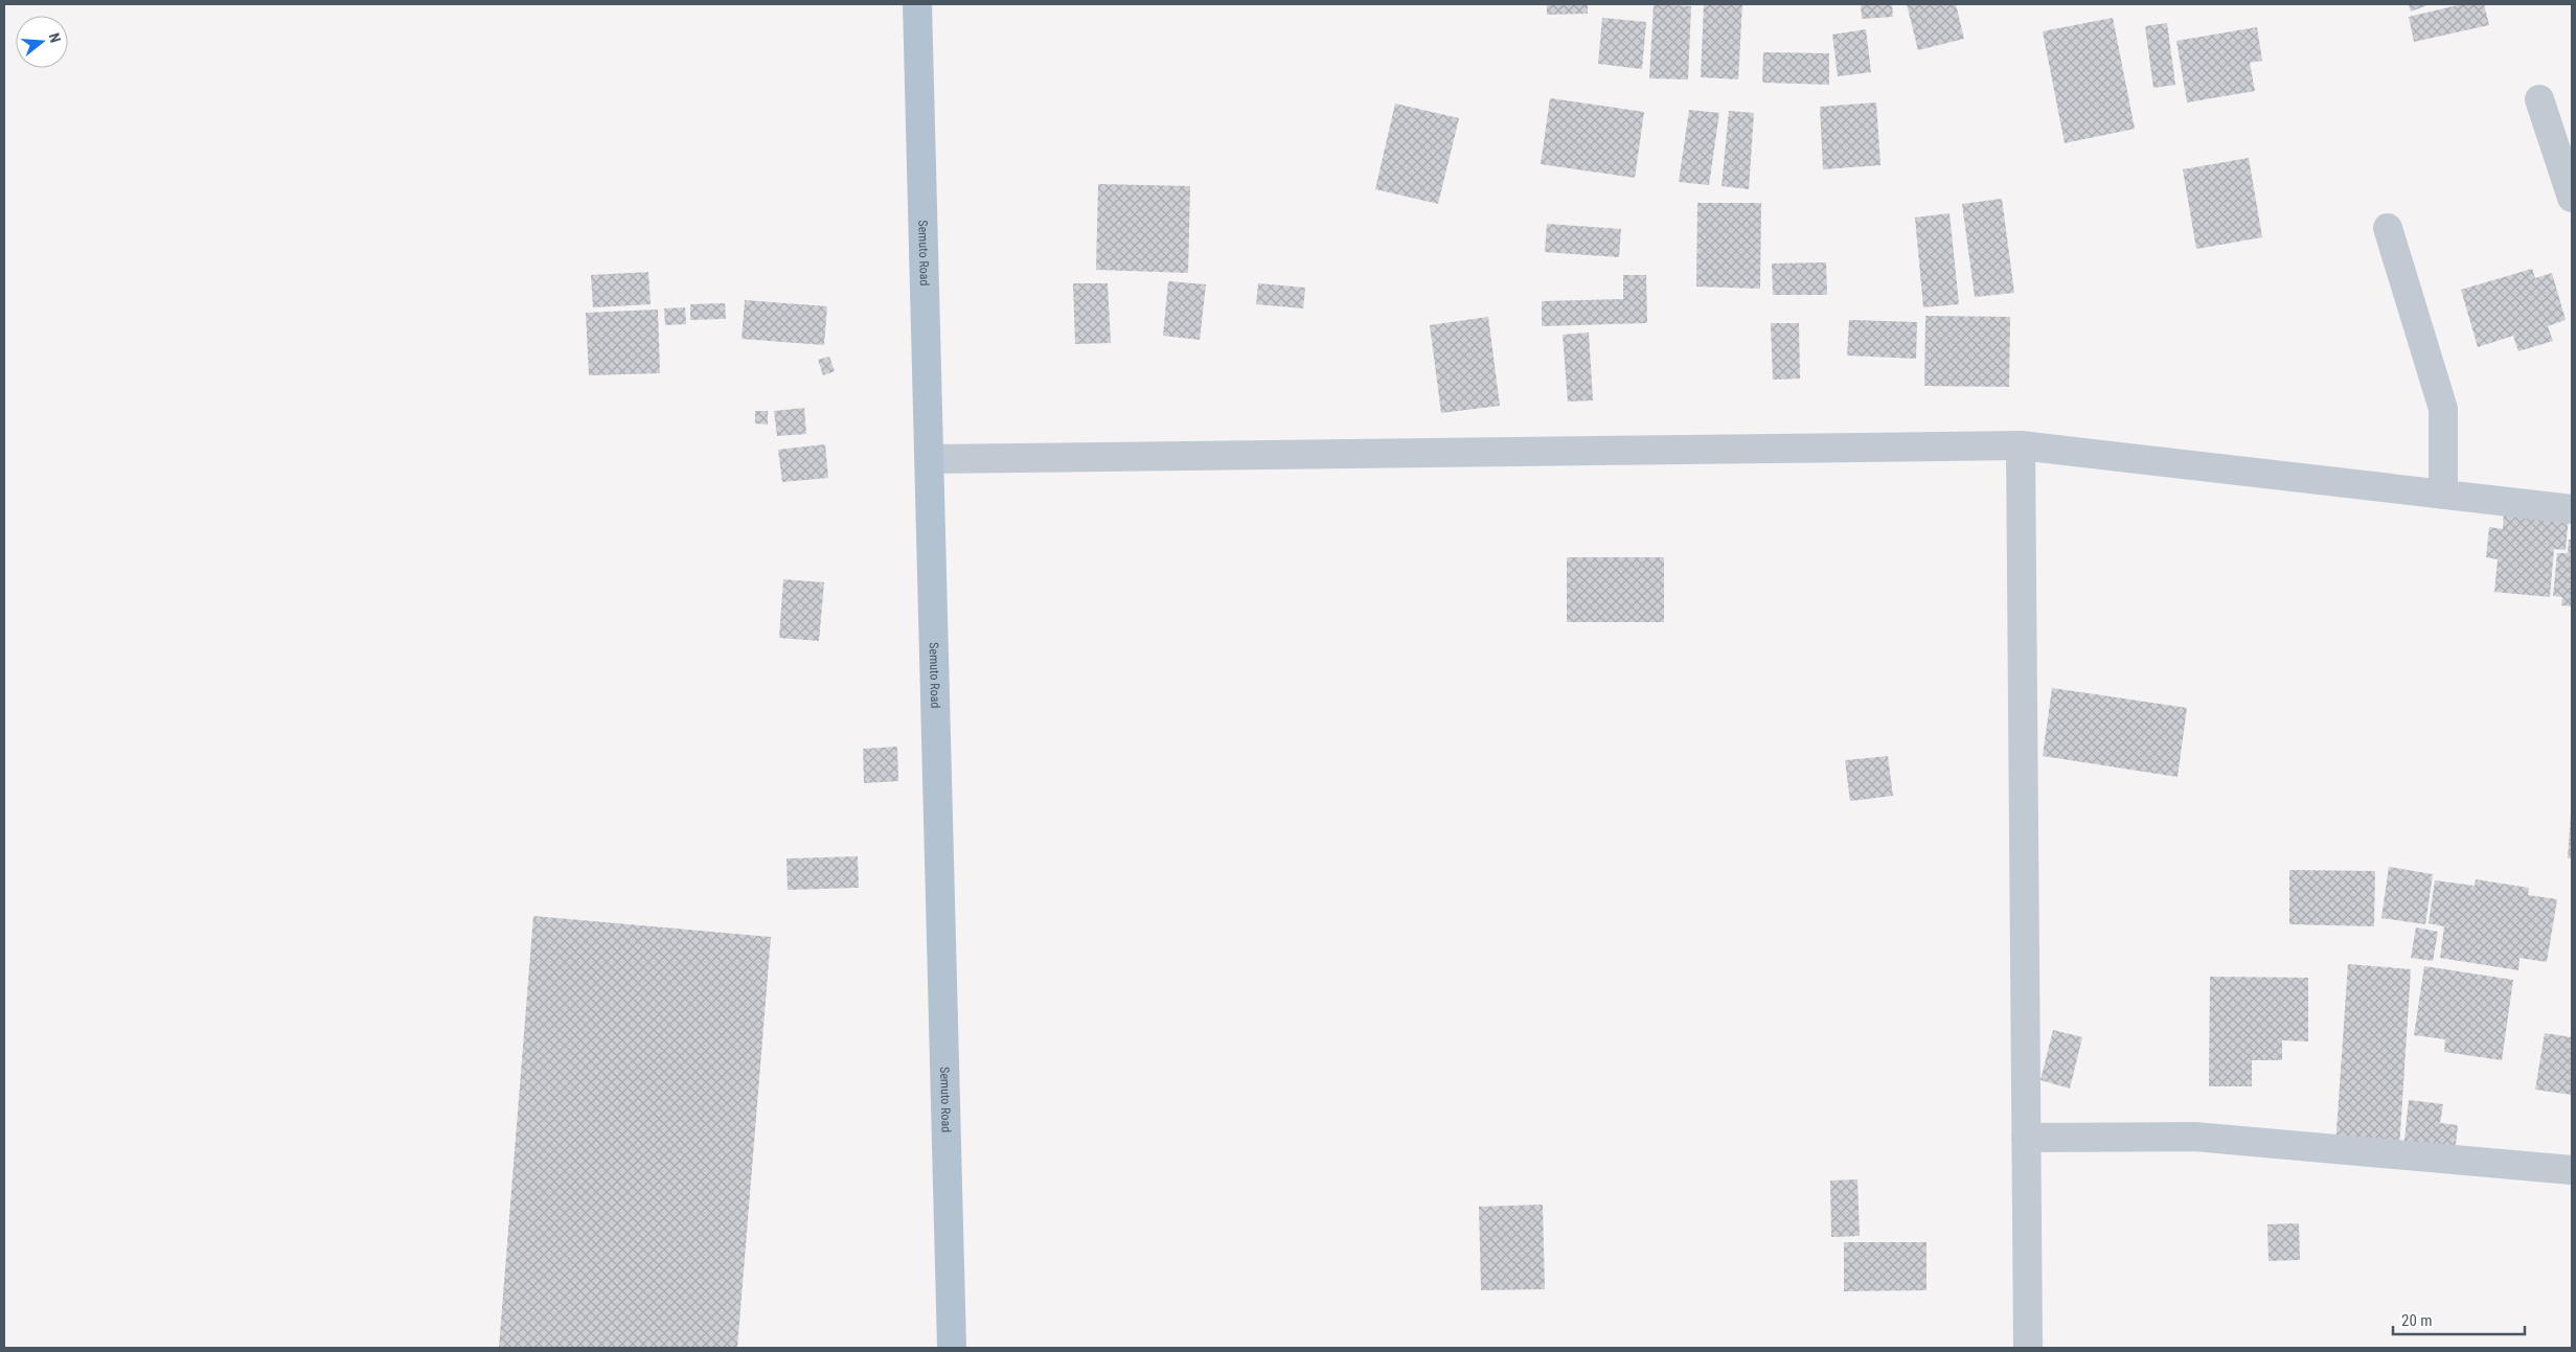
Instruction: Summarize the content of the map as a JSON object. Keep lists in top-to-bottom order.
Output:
{
  "streets": {
    "main road": ["Semuto Road"]
  },
  "scale_bar": "20 m",
  "north": "right"
}
